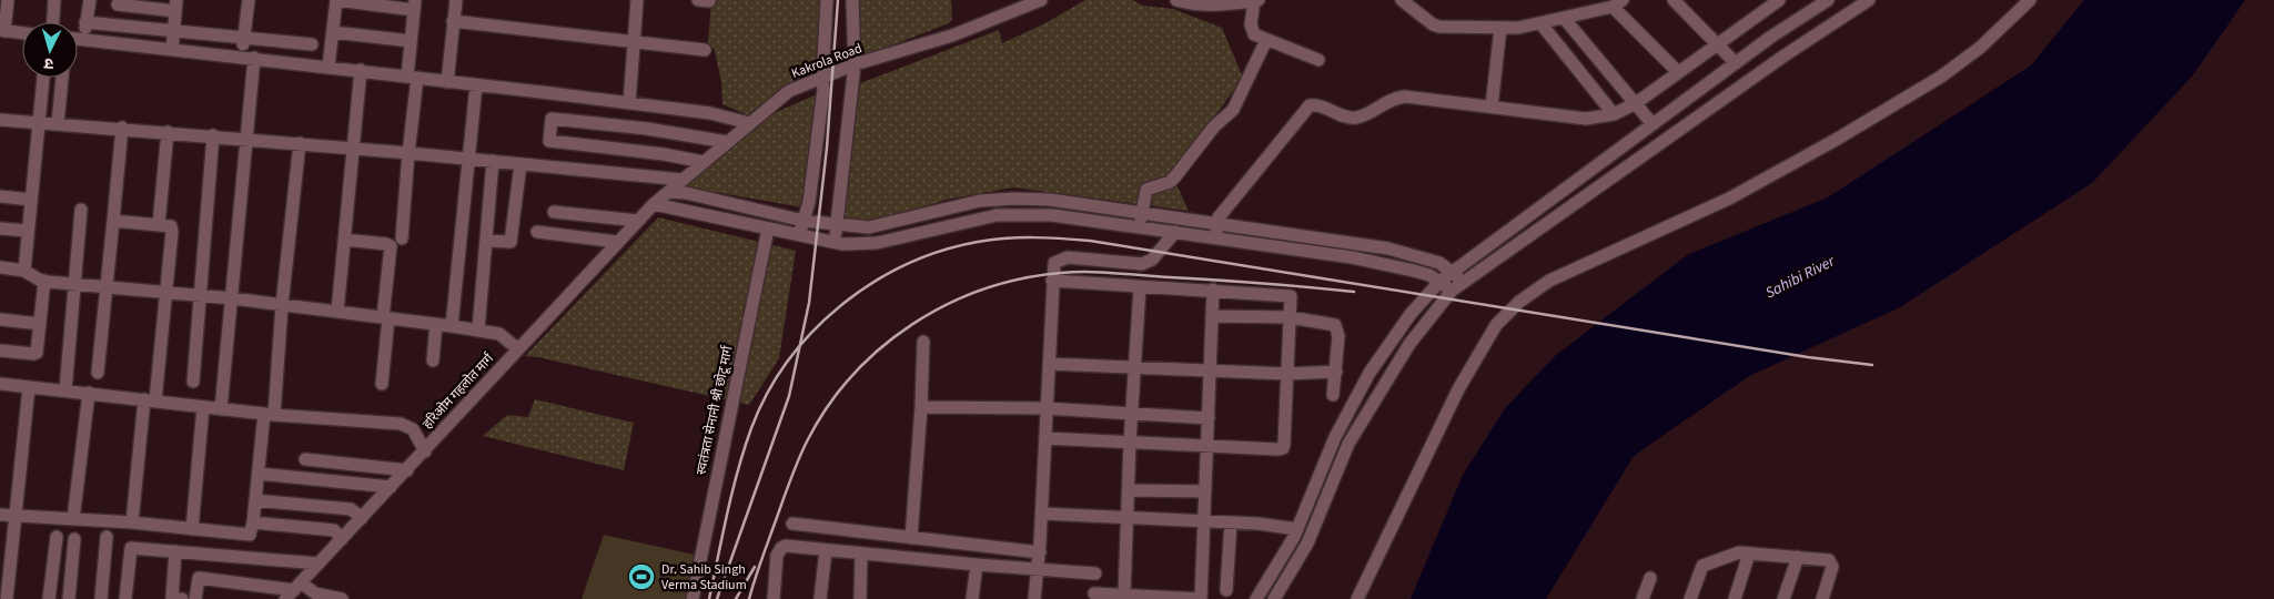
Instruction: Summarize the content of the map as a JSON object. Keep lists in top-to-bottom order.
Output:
{
  "streets": {
    "street": ["Kakrola Road", "हरिओम गहलोत मार्ग", "स्वतंत्रता सेनानी श्री छोटू मार्ग"]
  },
  "crossings": [
    ["Kakrola Road", "हरिओम गहलोत मार्ग"]
  ],
  "water": ["Sahibi River"],
  "places": {
    "sports": ["Dr. Sahib Singh Verma Stadium"]
  },
  "north": "bottom"
}
